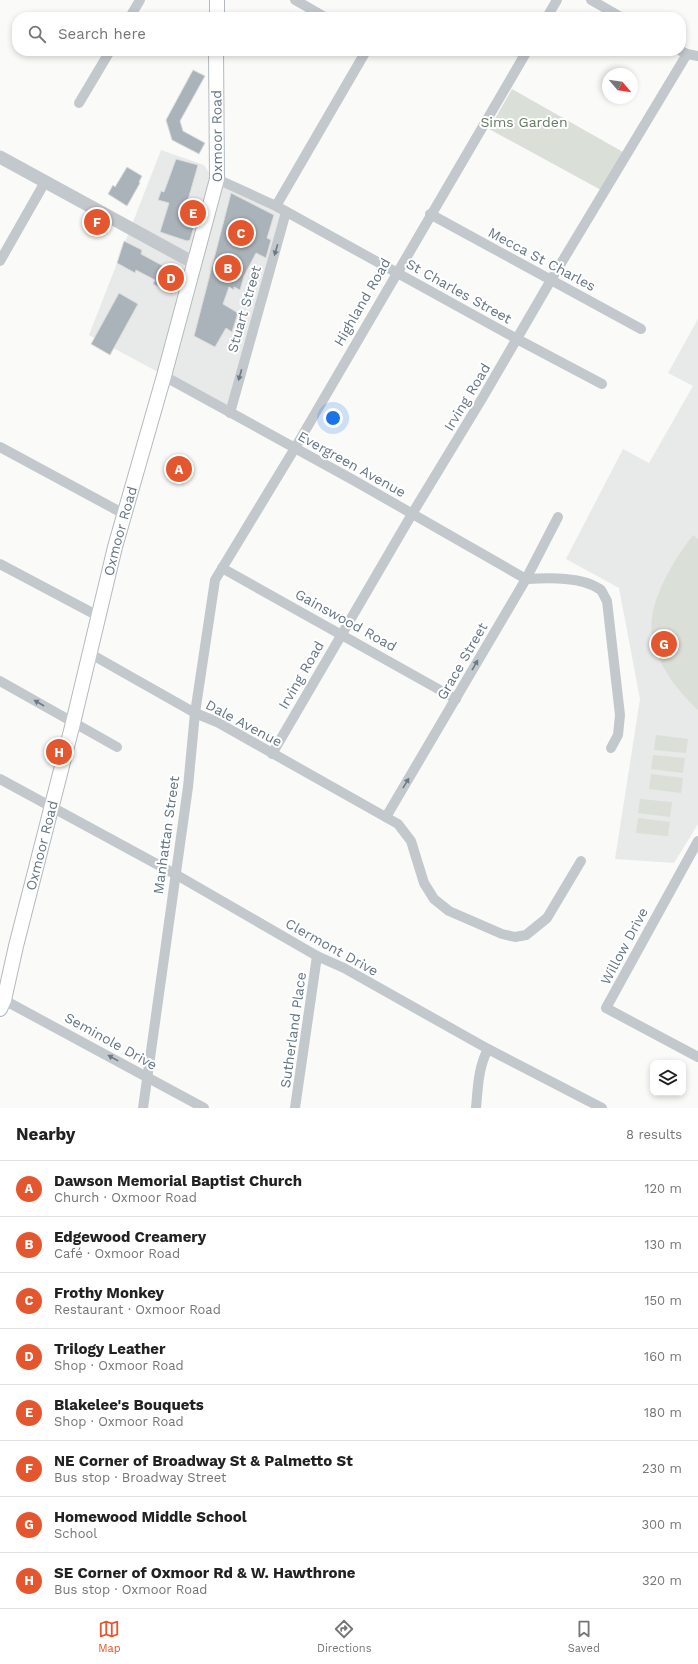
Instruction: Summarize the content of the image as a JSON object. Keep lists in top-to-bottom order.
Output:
{
  "streets": {
    "main road": ["Oxmoor Road"],
    "street": [
      "Mecca St Charles",
      "St Charles Street",
      "Highland Road",
      "Stuart Street",
      "Irving Road",
      "Evergreen Avenue",
      "Gainswood Road",
      "Grace Street",
      "Dale Avenue",
      "Manhattan Street",
      "Willow Drive",
      "Clermont Drive",
      "Sutherland Place",
      "Seminole Drive"
    ]
  },
  "crossings": [
    ["Oxmoor Road", "St Charles Street"],
    ["Oxmoor Road", "Evergreen Avenue"],
    ["Oxmoor Road", "Dale Avenue"],
    ["Oxmoor Road", "Clermont Drive"],
    ["Oxmoor Road", "Seminole Drive"],
    ["Mecca St Charles", "Highland Road"],
    ["Mecca St Charles", "Irving Road"],
    ["St Charles Street", "Highland Road"],
    ["St Charles Street", "Stuart Street"],
    ["St Charles Street", "Irving Road"],
    ["Highland Road", "Evergreen Avenue"],
    ["Highland Road", "Gainswood Road"],
    ["Highland Road", "Manhattan Street"],
    ["Stuart Street", "Evergreen Avenue"],
    ["Irving Road", "Evergreen Avenue"],
    ["Irving Road", "Gainswood Road"],
    ["Irving Road", "Dale Avenue"],
    ["Evergreen Avenue", "Grace Street"],
    ["Gainswood Road", "Grace Street"],
    ["Gainswood Road", "Manhattan Street"],
    ["Grace Street", "Dale Avenue"],
    ["Dale Avenue", "Manhattan Street"],
    ["Manhattan Street", "Clermont Drive"],
    ["Manhattan Street", "Seminole Drive"],
    ["Clermont Drive", "Sutherland Place"]
  ],
  "one_way": ["Stuart Street", "Grace Street", "Seminole Drive"],
  "parks": ["Sims Garden"],
  "north": "bottom right",
  "page": {
    "search": "Search here",
    "pins": [
      "E",
      "F",
      "C",
      "B",
      "D",
      "A",
      "G",
      "H"
    ],
    "heading": ["Nearby", "8 results"],
    "list": [
      {
        "mark": "A",
        "name": "Dawson Memorial Baptist Church",
        "note": "Church · Oxmoor Road",
        "value": "120 m"
      },
      {
        "mark": "B",
        "name": "Edgewood Creamery",
        "note": "Café · Oxmoor Road",
        "value": "130 m"
      },
      {
        "mark": "C",
        "name": "Frothy Monkey",
        "note": "Restaurant · Oxmoor Road",
        "value": "150 m"
      },
      {
        "mark": "D",
        "name": "Trilogy Leather",
        "note": "Shop · Oxmoor Road",
        "value": "160 m"
      },
      {
        "mark": "E",
        "name": "Blakelee's Bouquets",
        "note": "Shop · Oxmoor Road",
        "value": "180 m"
      },
      {
        "mark": "F",
        "name": "NE Corner of Broadway St & Palmetto St",
        "note": "Bus stop · Broadway Street",
        "value": "230 m"
      },
      {
        "mark": "G",
        "name": "Homewood Middle School",
        "note": "School",
        "value": "300 m"
      },
      {
        "mark": "H",
        "name": "SE Corner of Oxmoor Rd & W. Hawthrone",
        "note": "Bus stop · Oxmoor Road",
        "value": "320 m"
      }
    ],
    "nav": ["Map", "Directions", "Saved"]
  }
}
